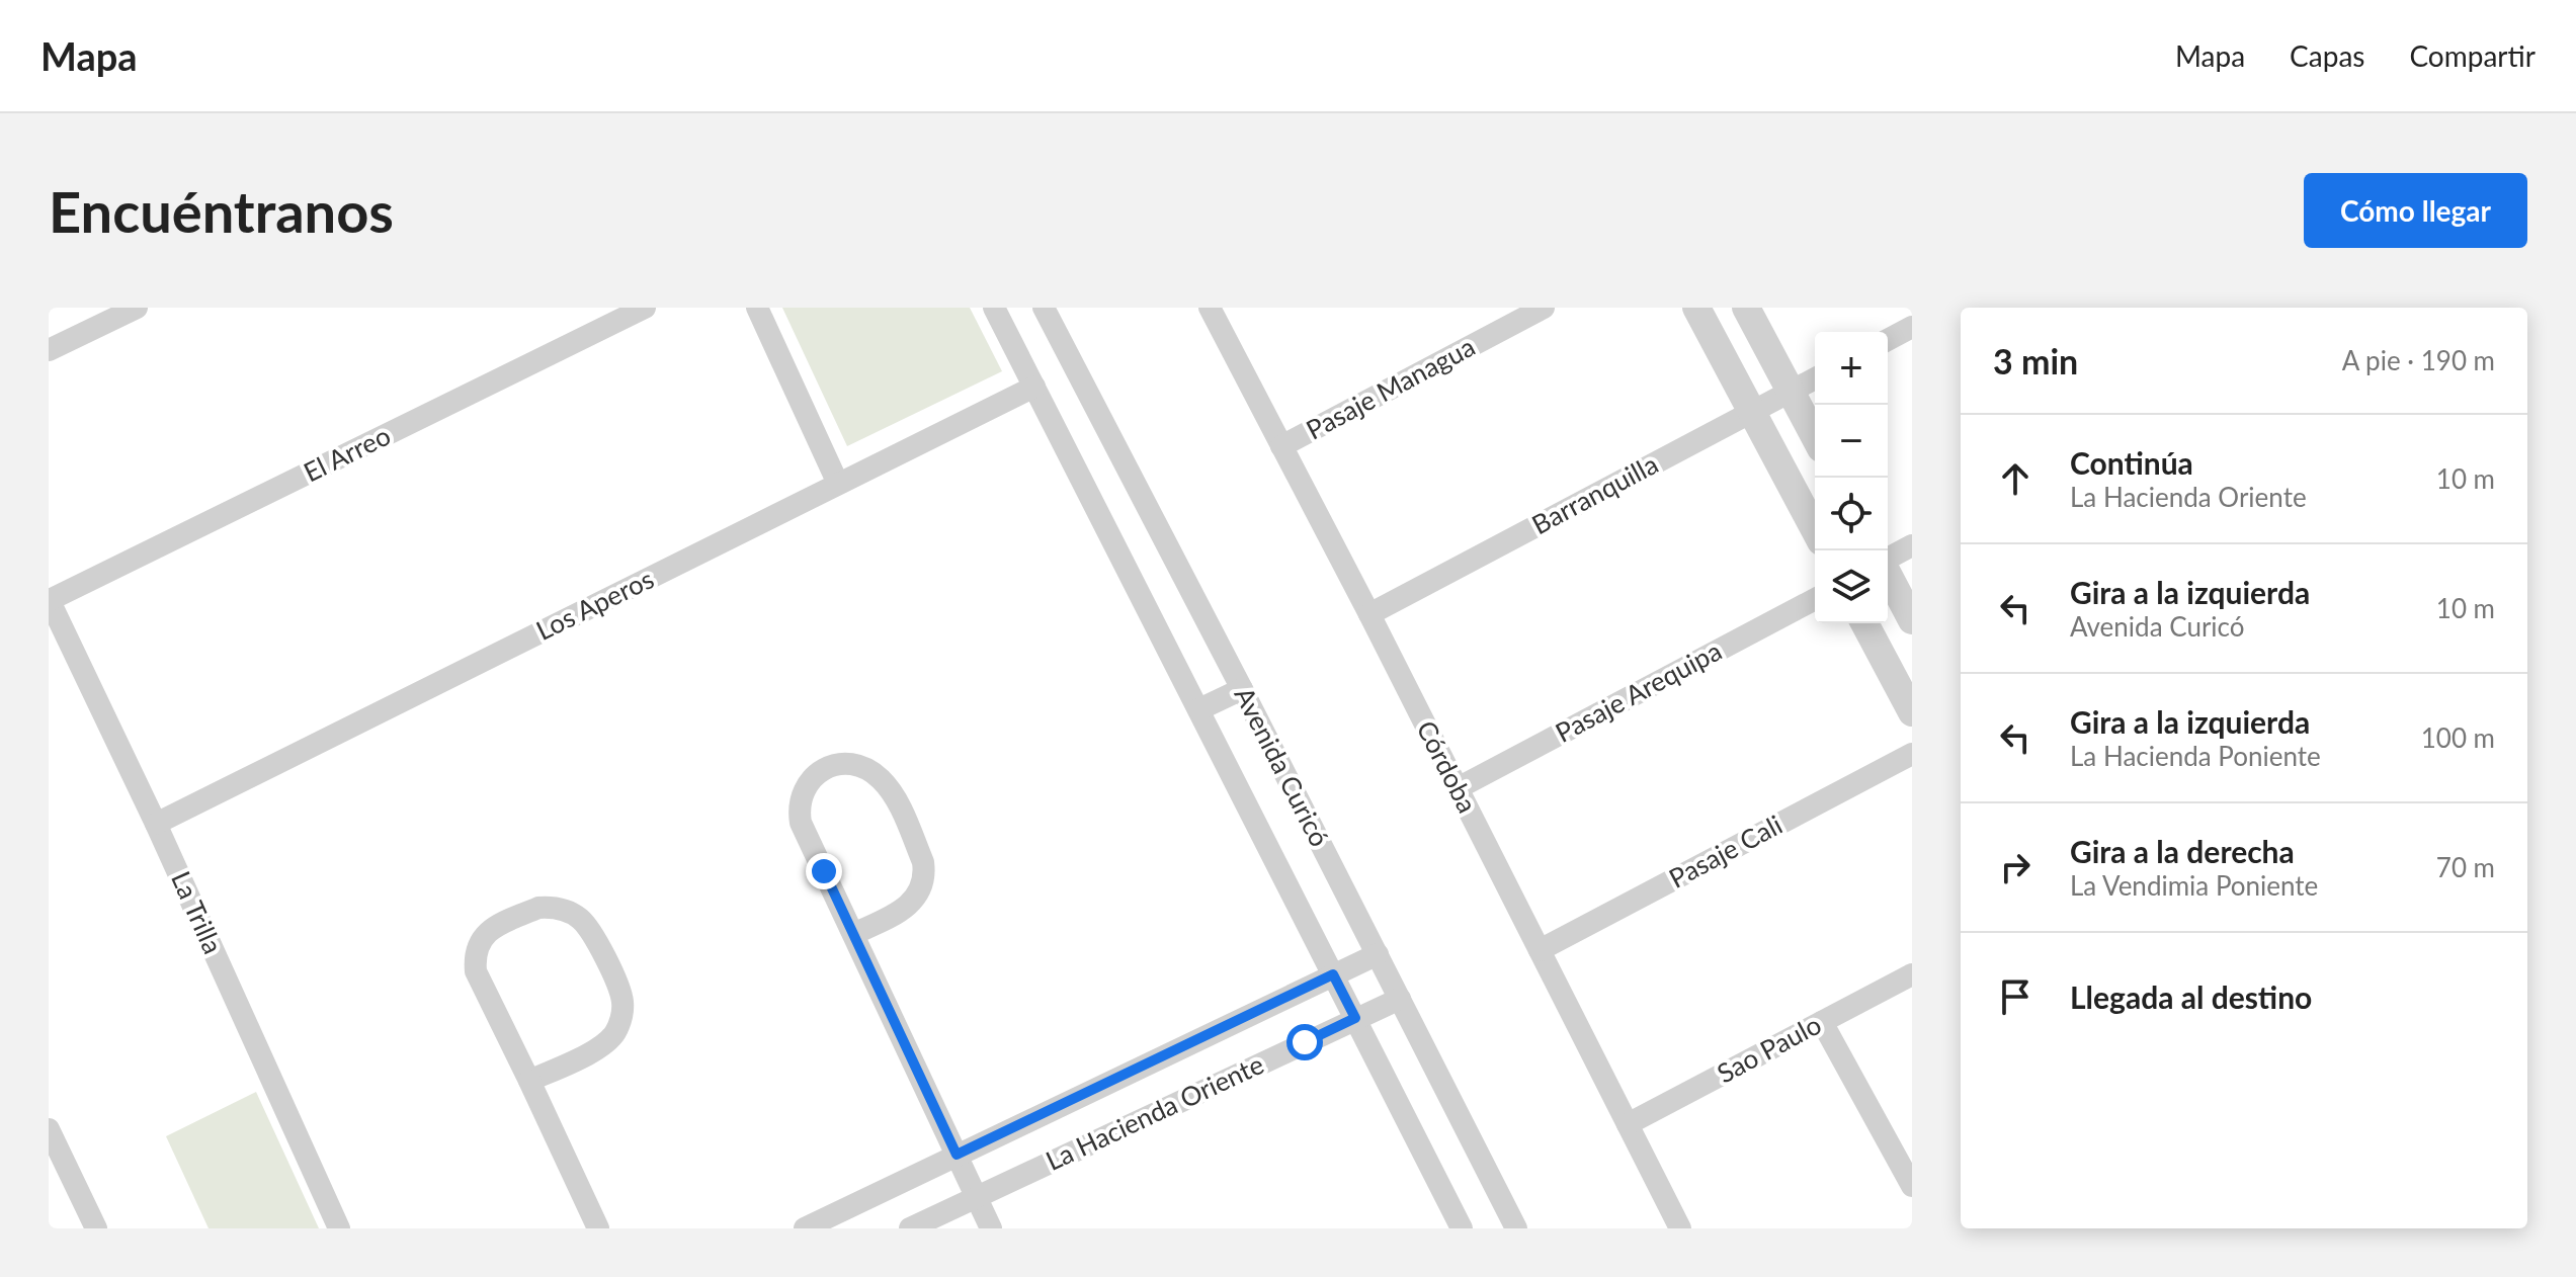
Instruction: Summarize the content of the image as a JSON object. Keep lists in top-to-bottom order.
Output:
{
  "streets": {
    "street": [
      "Pasaje Managua",
      "El Arreo",
      "Barranquilla",
      "Los Aperos",
      "Pasaje Arequipa",
      "Avenida Curicó",
      "Córdoba",
      "Pasaje Cali",
      "La Trilla",
      "Sao Paulo",
      "La Hacienda Oriente"
    ]
  },
  "crossings": [
    ["Pasaje Managua", "Córdoba"],
    ["El Arreo", "La Trilla"],
    ["Barranquilla", "Córdoba"],
    ["Los Aperos", "Avenida Curicó"],
    ["Los Aperos", "La Trilla"],
    ["Pasaje Arequipa", "Córdoba"],
    ["Avenida Curicó", "La Hacienda Oriente"],
    ["Córdoba", "Pasaje Cali"],
    ["Córdoba", "Sao Paulo"]
  ],
  "page": {
    "header": "Mapa",
    "nav": ["Mapa", "Capas", "Compartir"],
    "buttons": "Cómo llegar",
    "title": "Encuéntranos",
    "heading": ["3 min", "A pie · 190 m"],
    "map_buttons": ["+", "−"],
    "list": [
      ["Continúa", "La Hacienda Oriente", "10 m"],
      ["Gira a la izquierda", "Avenida Curicó", "10 m"],
      ["Gira a la izquierda", "La Hacienda Poniente", "100 m"],
      ["Gira a la derecha", "La Vendimia Poniente", "70 m"],
      "Llegada al destino"
    ]
  }
}
